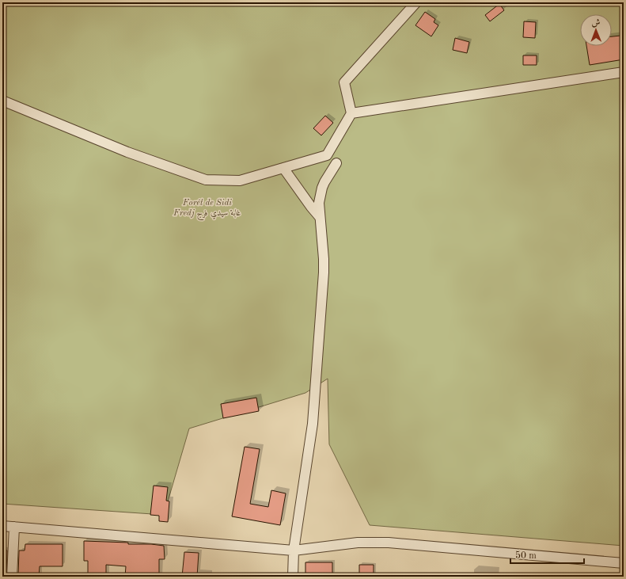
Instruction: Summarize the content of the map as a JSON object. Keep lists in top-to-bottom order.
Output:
{
  "parks": ["Forêt de Sidi Fredj غابة سيدي فرج"],
  "scale_bar": "50 m",
  "north": "top"
}
